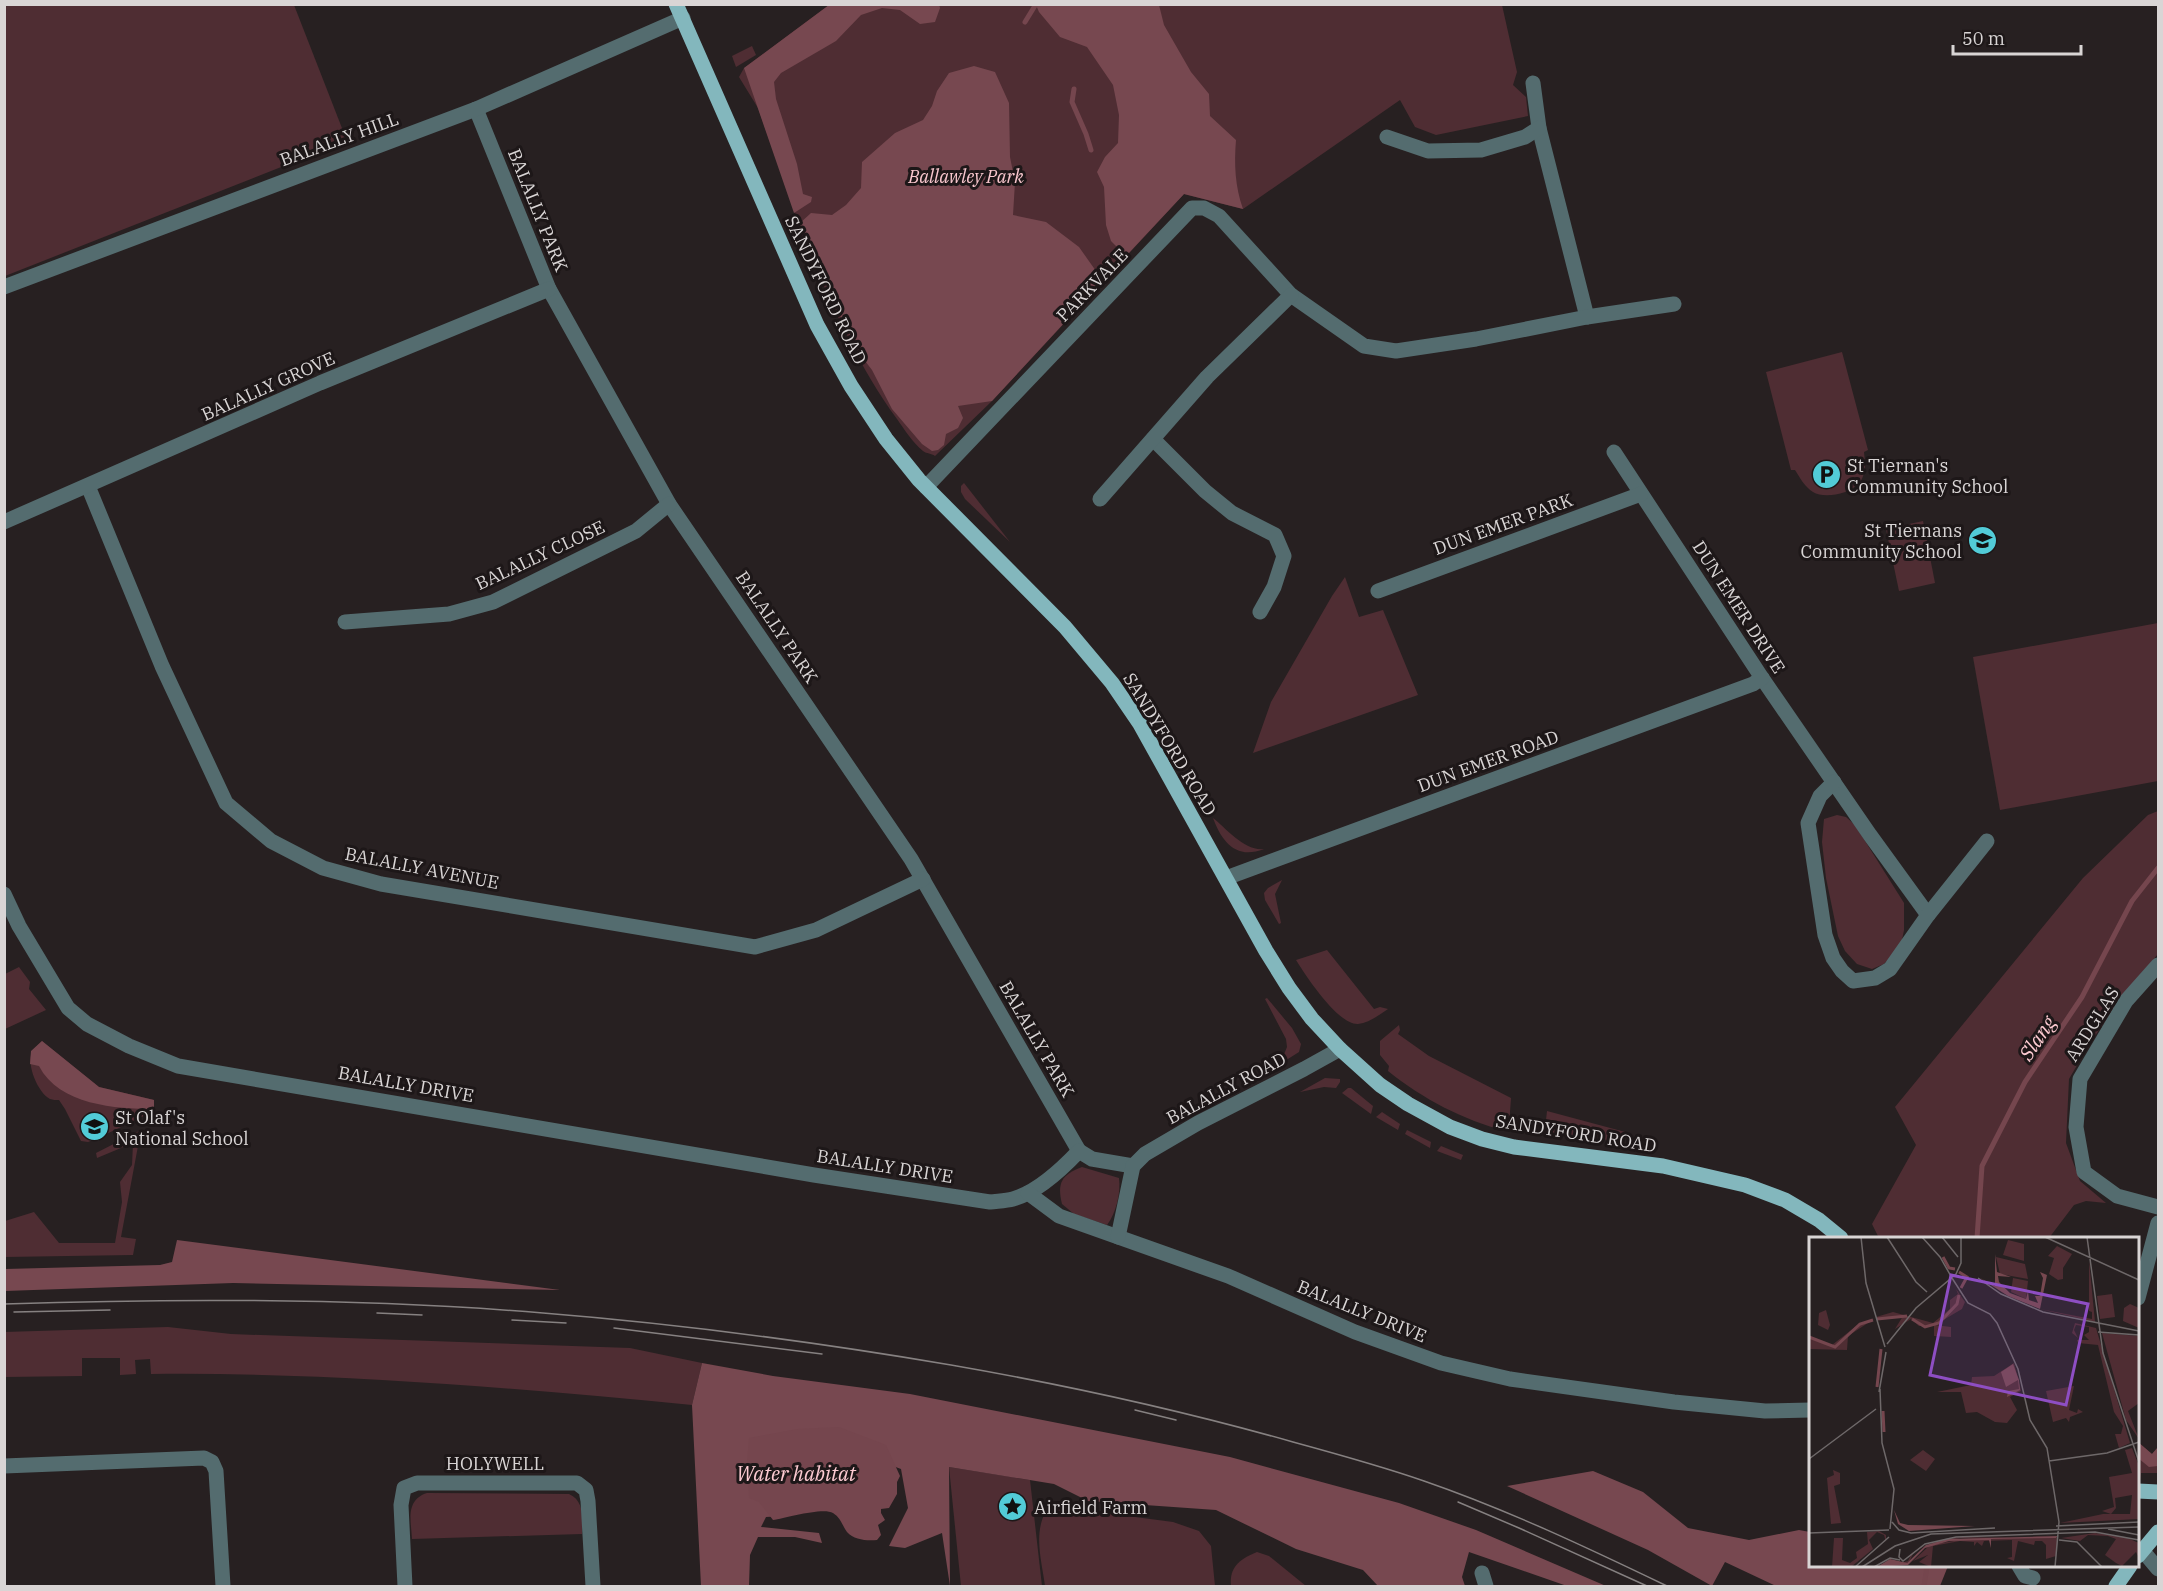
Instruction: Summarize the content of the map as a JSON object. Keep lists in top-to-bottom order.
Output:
{
  "streets": {
    "main road": ["SANDYFORD ROAD"],
    "street": [
      "BALALLY HILL",
      "BALALLY PARK",
      "PARKVALE",
      "BALALLY GROVE",
      "DUN EMER PARK",
      "BALALLY CLOSE",
      "DUN EMER DRIVE",
      "DUN EMER ROAD",
      "BALALLY AVENUE",
      "ARDGLAS",
      "BALALLY DRIVE",
      "BALALLY ROAD",
      "HOLYWELL"
    ]
  },
  "crossings": [
    ["BALALLY HILL", "BALALLY PARK"],
    ["BALALLY HILL", "SANDYFORD ROAD"],
    ["BALALLY PARK", "BALALLY GROVE"],
    ["BALALLY PARK", "BALALLY CLOSE"],
    ["BALALLY PARK", "BALALLY AVENUE"],
    ["PARKVALE", "SANDYFORD ROAD"],
    ["SANDYFORD ROAD", "DUN EMER ROAD"],
    ["SANDYFORD ROAD", "BALALLY ROAD"],
    ["BALALLY GROVE", "BALALLY AVENUE"],
    ["DUN EMER PARK", "DUN EMER DRIVE"],
    ["DUN EMER DRIVE", "DUN EMER ROAD"]
  ],
  "water": ["Slang", "Water habitat"],
  "parks": ["Ballawley Park"],
  "places": {
    "parking": ["St Tiernan's Community School"],
    "school or university": ["St Tiernans Community School", "St Olaf's National School"],
    "place": ["Airfield Farm"]
  },
  "scale_bar": "50 m"
}
